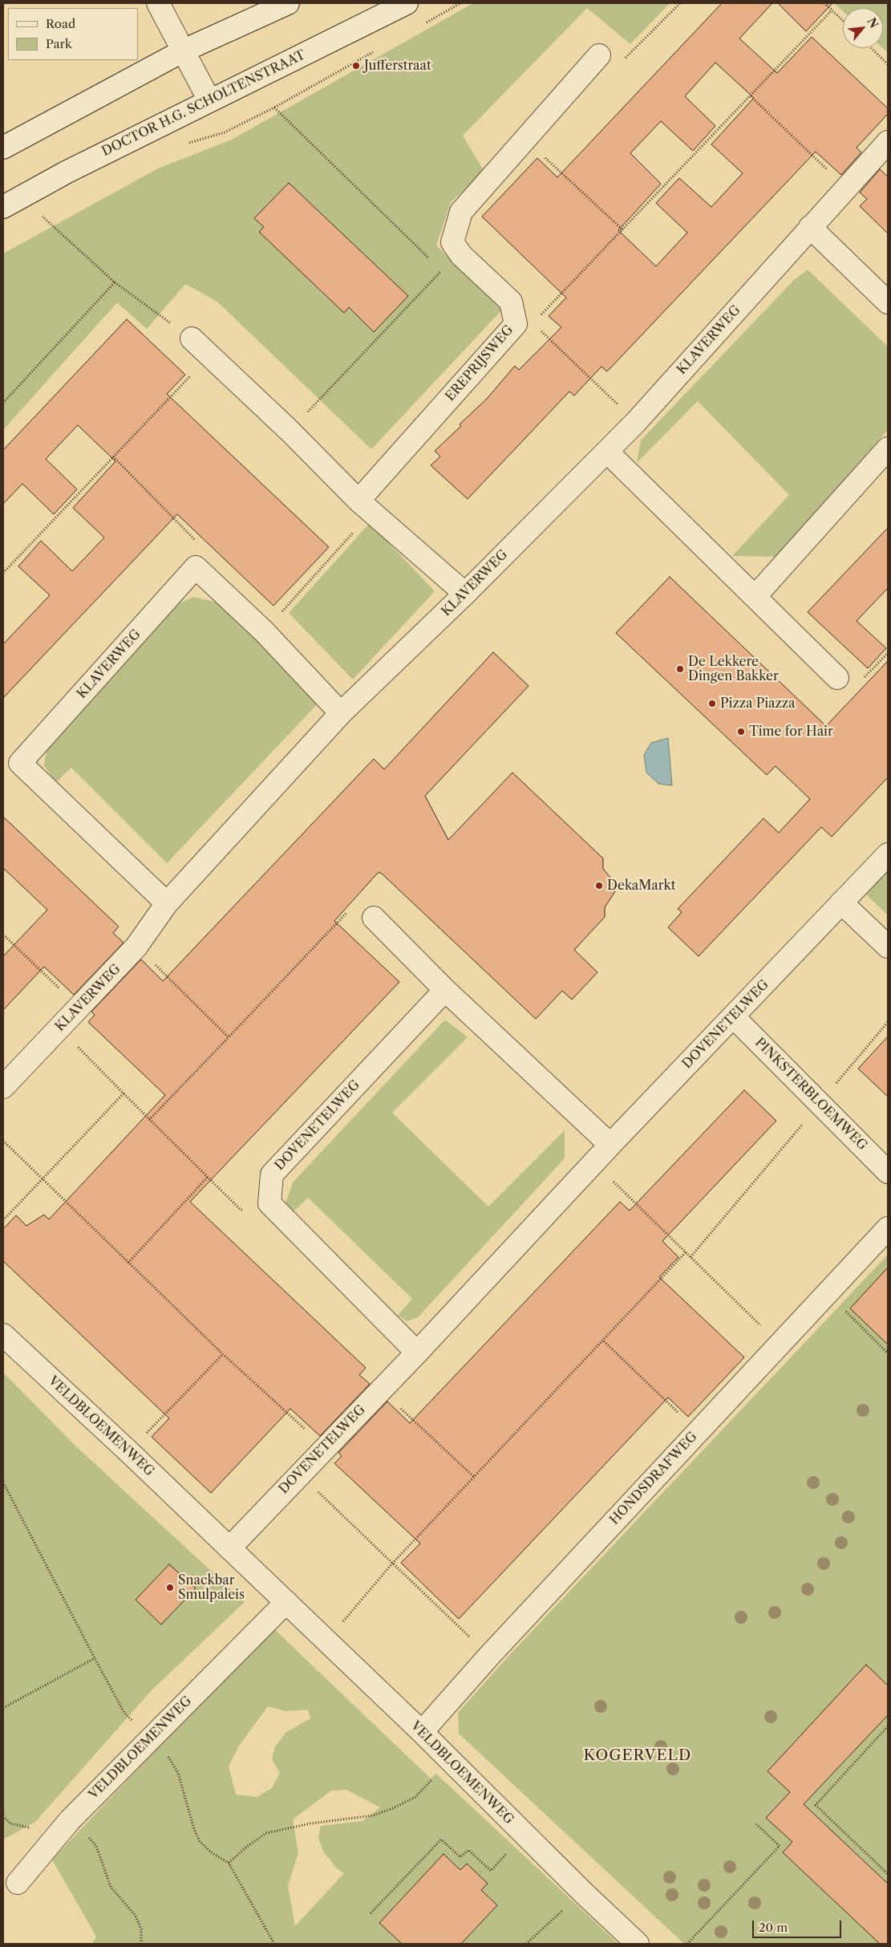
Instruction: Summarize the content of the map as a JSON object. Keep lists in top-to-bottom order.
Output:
{
  "streets": {
    "street": [
      "DOCTOR H.G. SCHOLTENSTRAAT",
      "KLAVERWEG",
      "EREPRIJSWEG",
      "DOVENETELWEG",
      "PINKSTERBLOEMWEG",
      "VELDBLOEMENWEG",
      "HONDSDRAFWEG"
    ]
  },
  "crossings": [
    ["DOVENETELWEG", "PINKSTERBLOEMWEG"],
    ["DOVENETELWEG", "VELDBLOEMENWEG"],
    ["VELDBLOEMENWEG", "HONDSDRAFWEG"]
  ],
  "districts": ["KOGERVELD"],
  "places": [
    "Jufferstraat",
    "De Lekkere Dingen Bakker",
    "Pizza Piazza",
    "Time for Hair",
    "DekaMarkt",
    "Snackbar Smulpaleis"
  ],
  "legend": ["Road", "Park"],
  "scale_bar": "20 m",
  "north": "top right"
}
